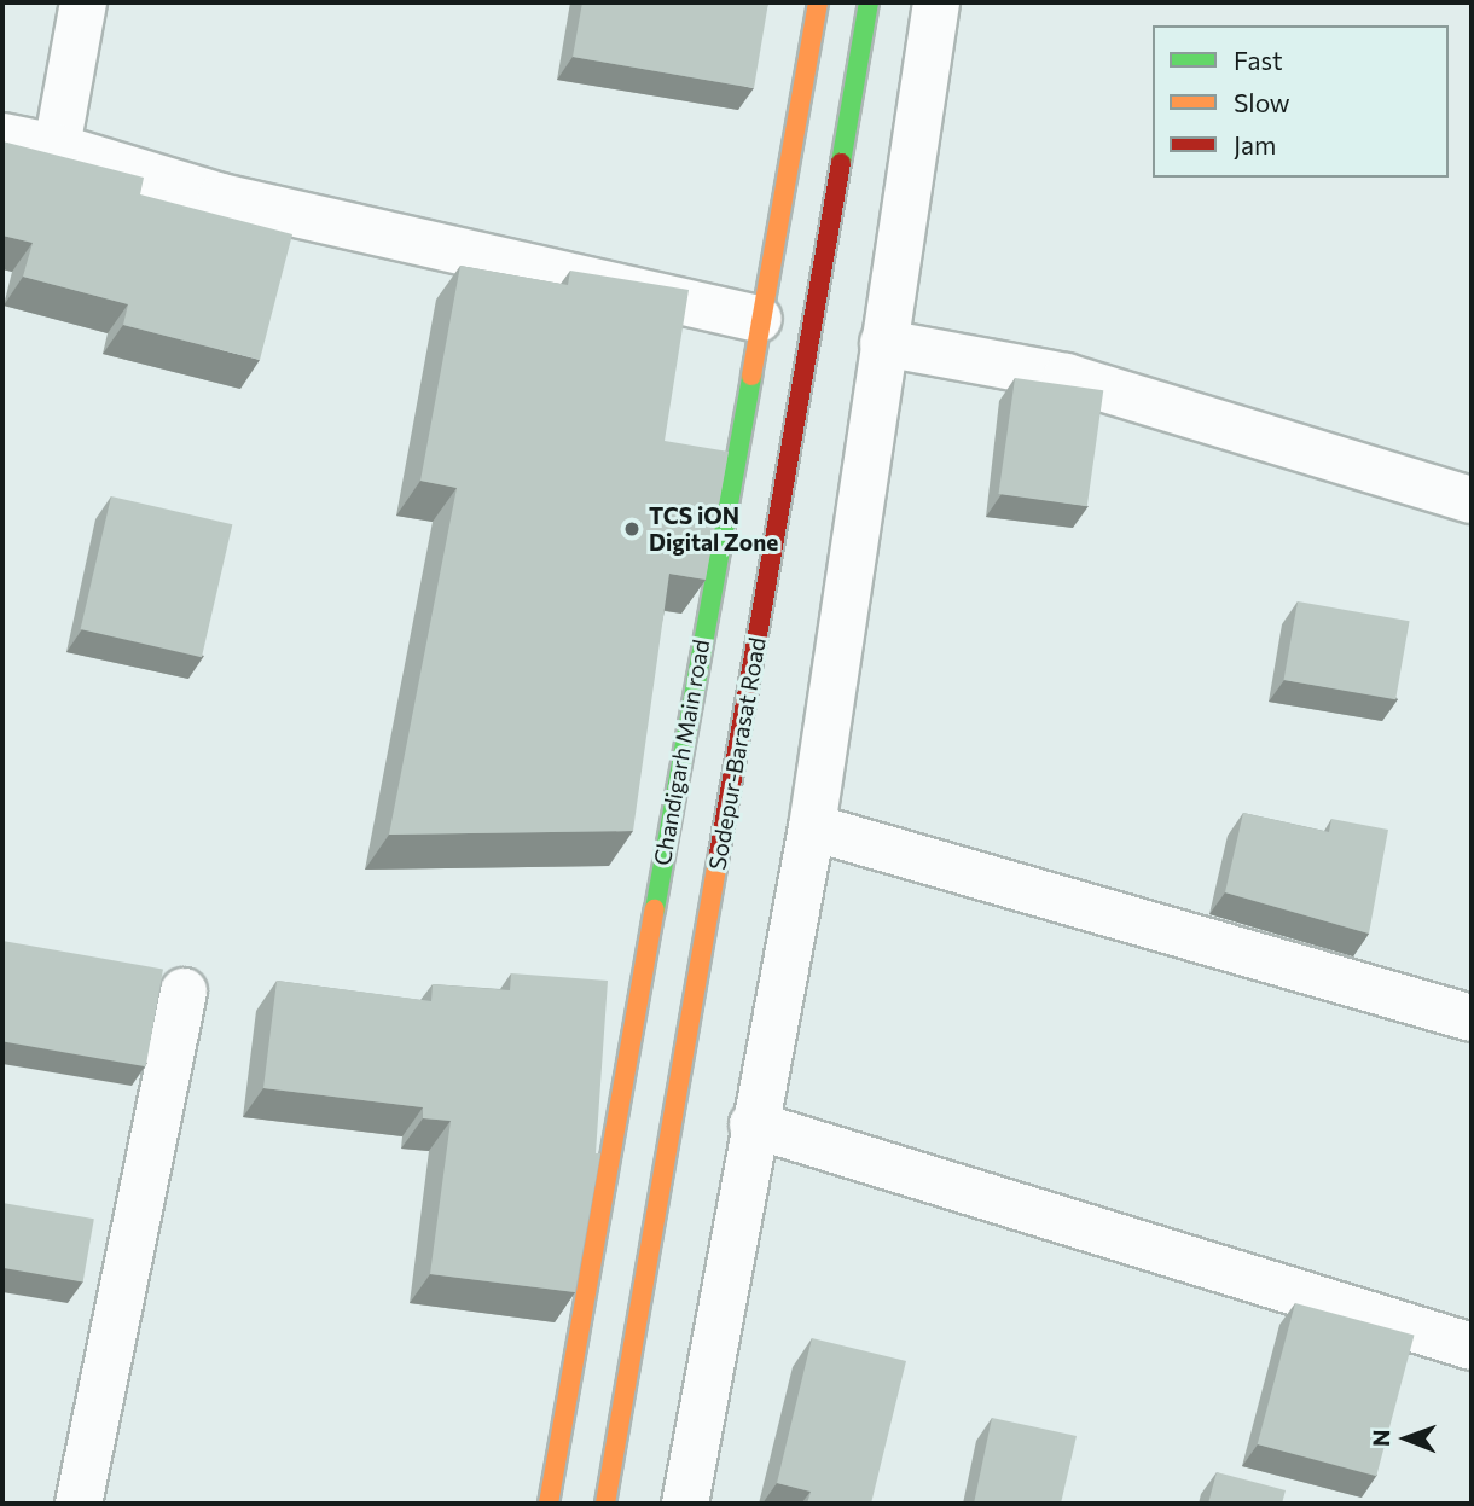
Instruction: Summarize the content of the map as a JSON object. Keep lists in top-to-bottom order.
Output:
{
  "streets": {
    "street": ["Chandigarh Main road", "Sodepur-Barasat Road"]
  },
  "places": ["TCS iON Digital Zone"],
  "legend": ["Fast", "Slow", "Jam"],
  "north": "left"
}
